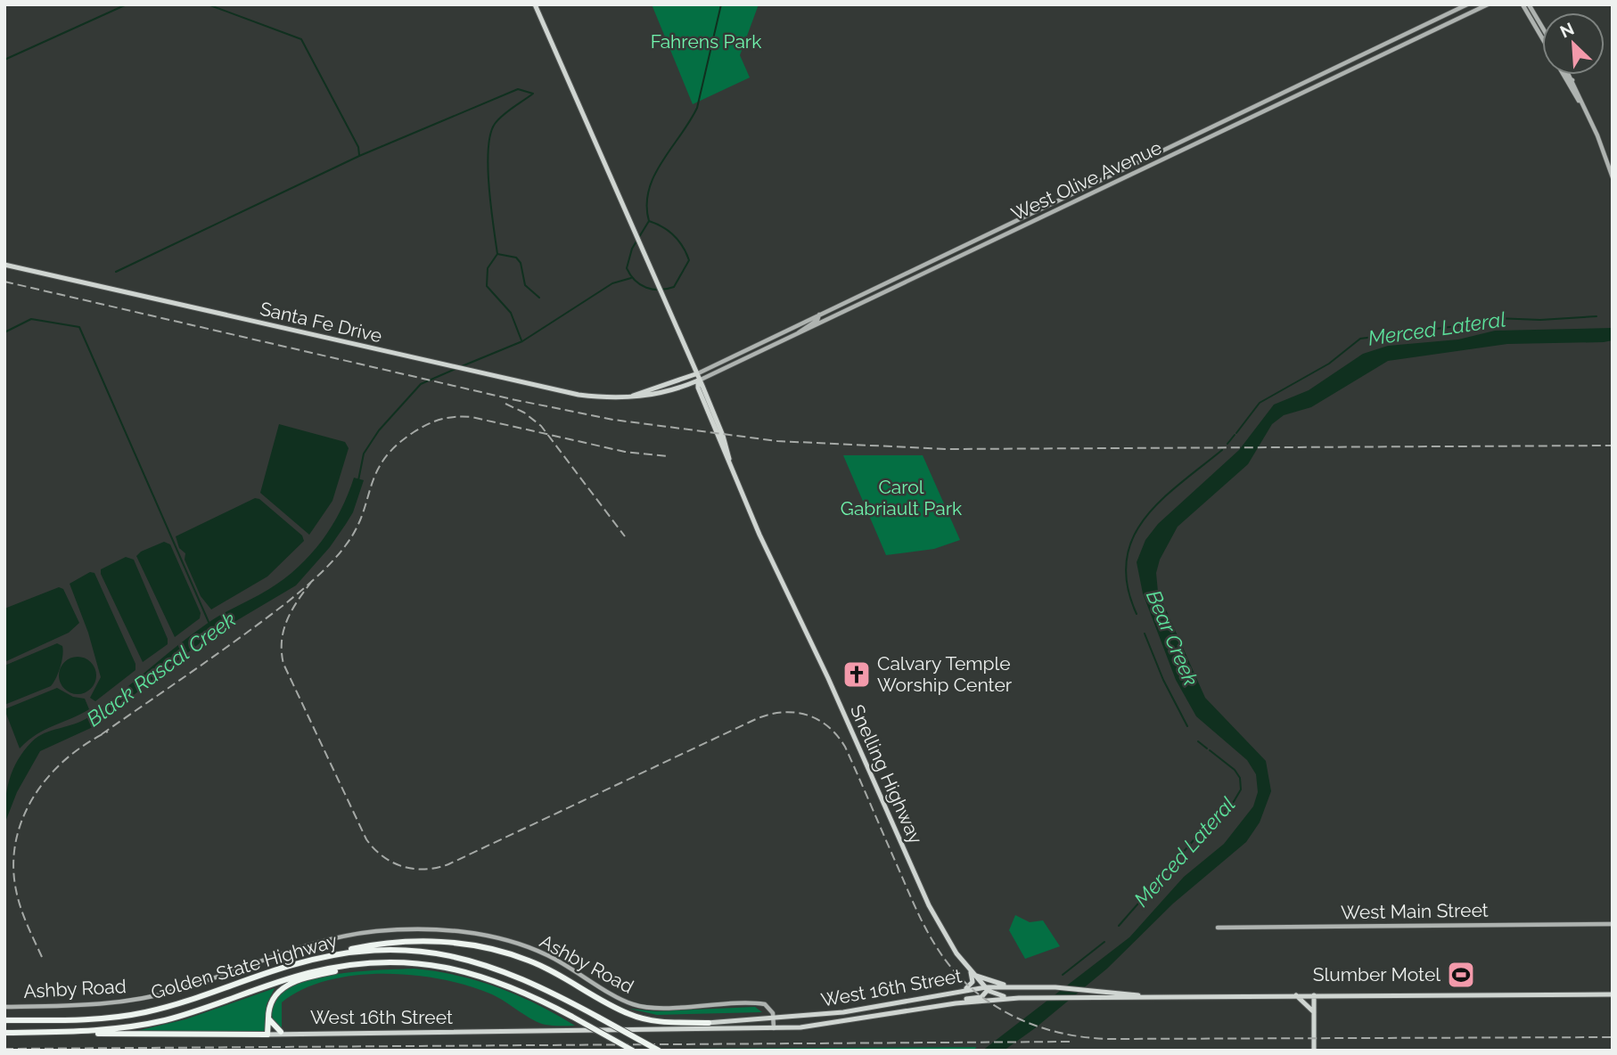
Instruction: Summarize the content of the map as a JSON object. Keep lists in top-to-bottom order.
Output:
{
  "streets": {
    "highway": ["Golden State Highway"],
    "main road": [
      "West Olive Avenue",
      "Santa Fe Drive",
      "Snelling Highway",
      "West Main Street",
      "Ashby Road",
      "West 16th Street"
    ]
  },
  "crossings": [
    ["West Olive Avenue", "Santa Fe Drive"],
    ["West Olive Avenue", "Snelling Highway"],
    ["Santa Fe Drive", "Snelling Highway"],
    ["Snelling Highway", "West 16th Street"],
    ["Ashby Road", "West 16th Street"]
  ],
  "water": ["Merced Lateral", "Bear Creek", "Black Rascal Creek"],
  "parks": ["Fahrens Park", "Carol Gabriault Park"],
  "places": {
    "church": ["Calvary Temple Worship Center"],
    "sports": ["Slumber Motel"]
  },
  "north": "top left"
}
